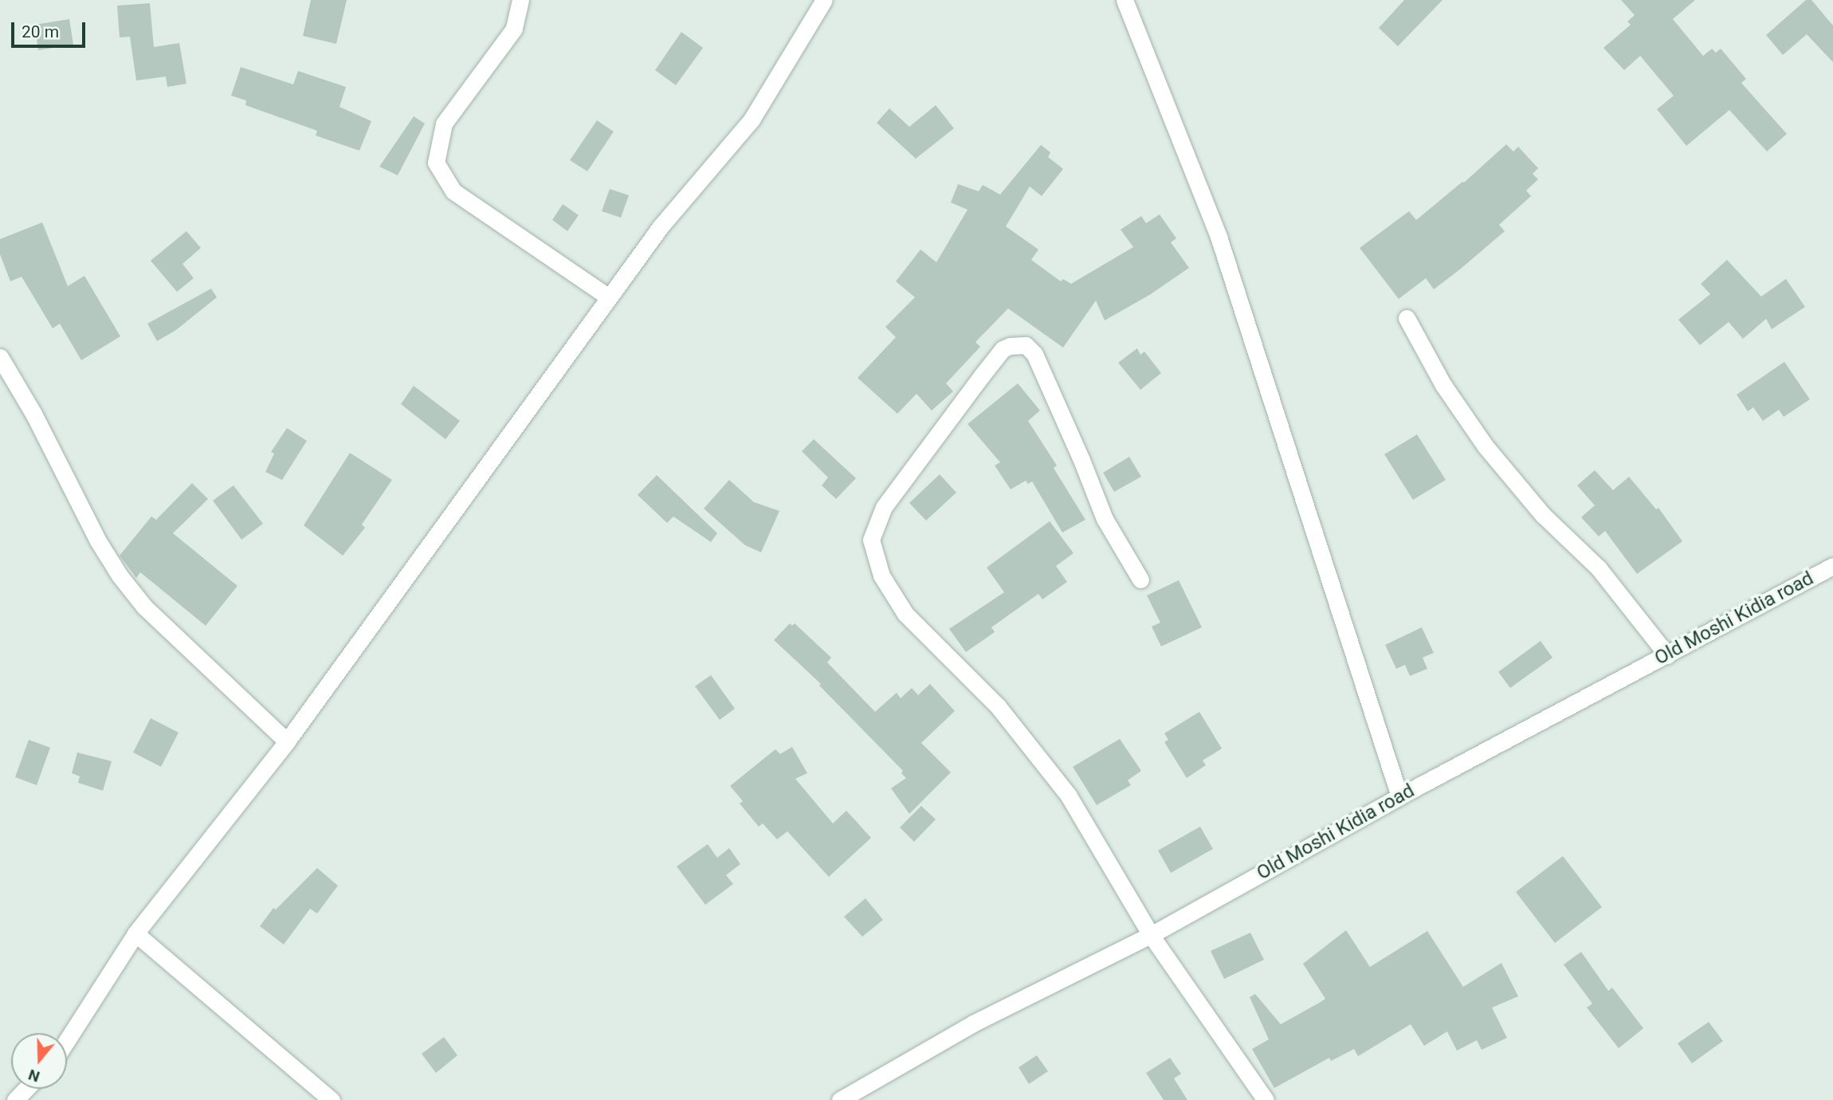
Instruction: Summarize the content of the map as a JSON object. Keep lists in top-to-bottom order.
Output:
{
  "streets": {
    "street": ["Old Moshi Kidia road"]
  },
  "scale_bar": "20 m",
  "north": "bottom"
}
